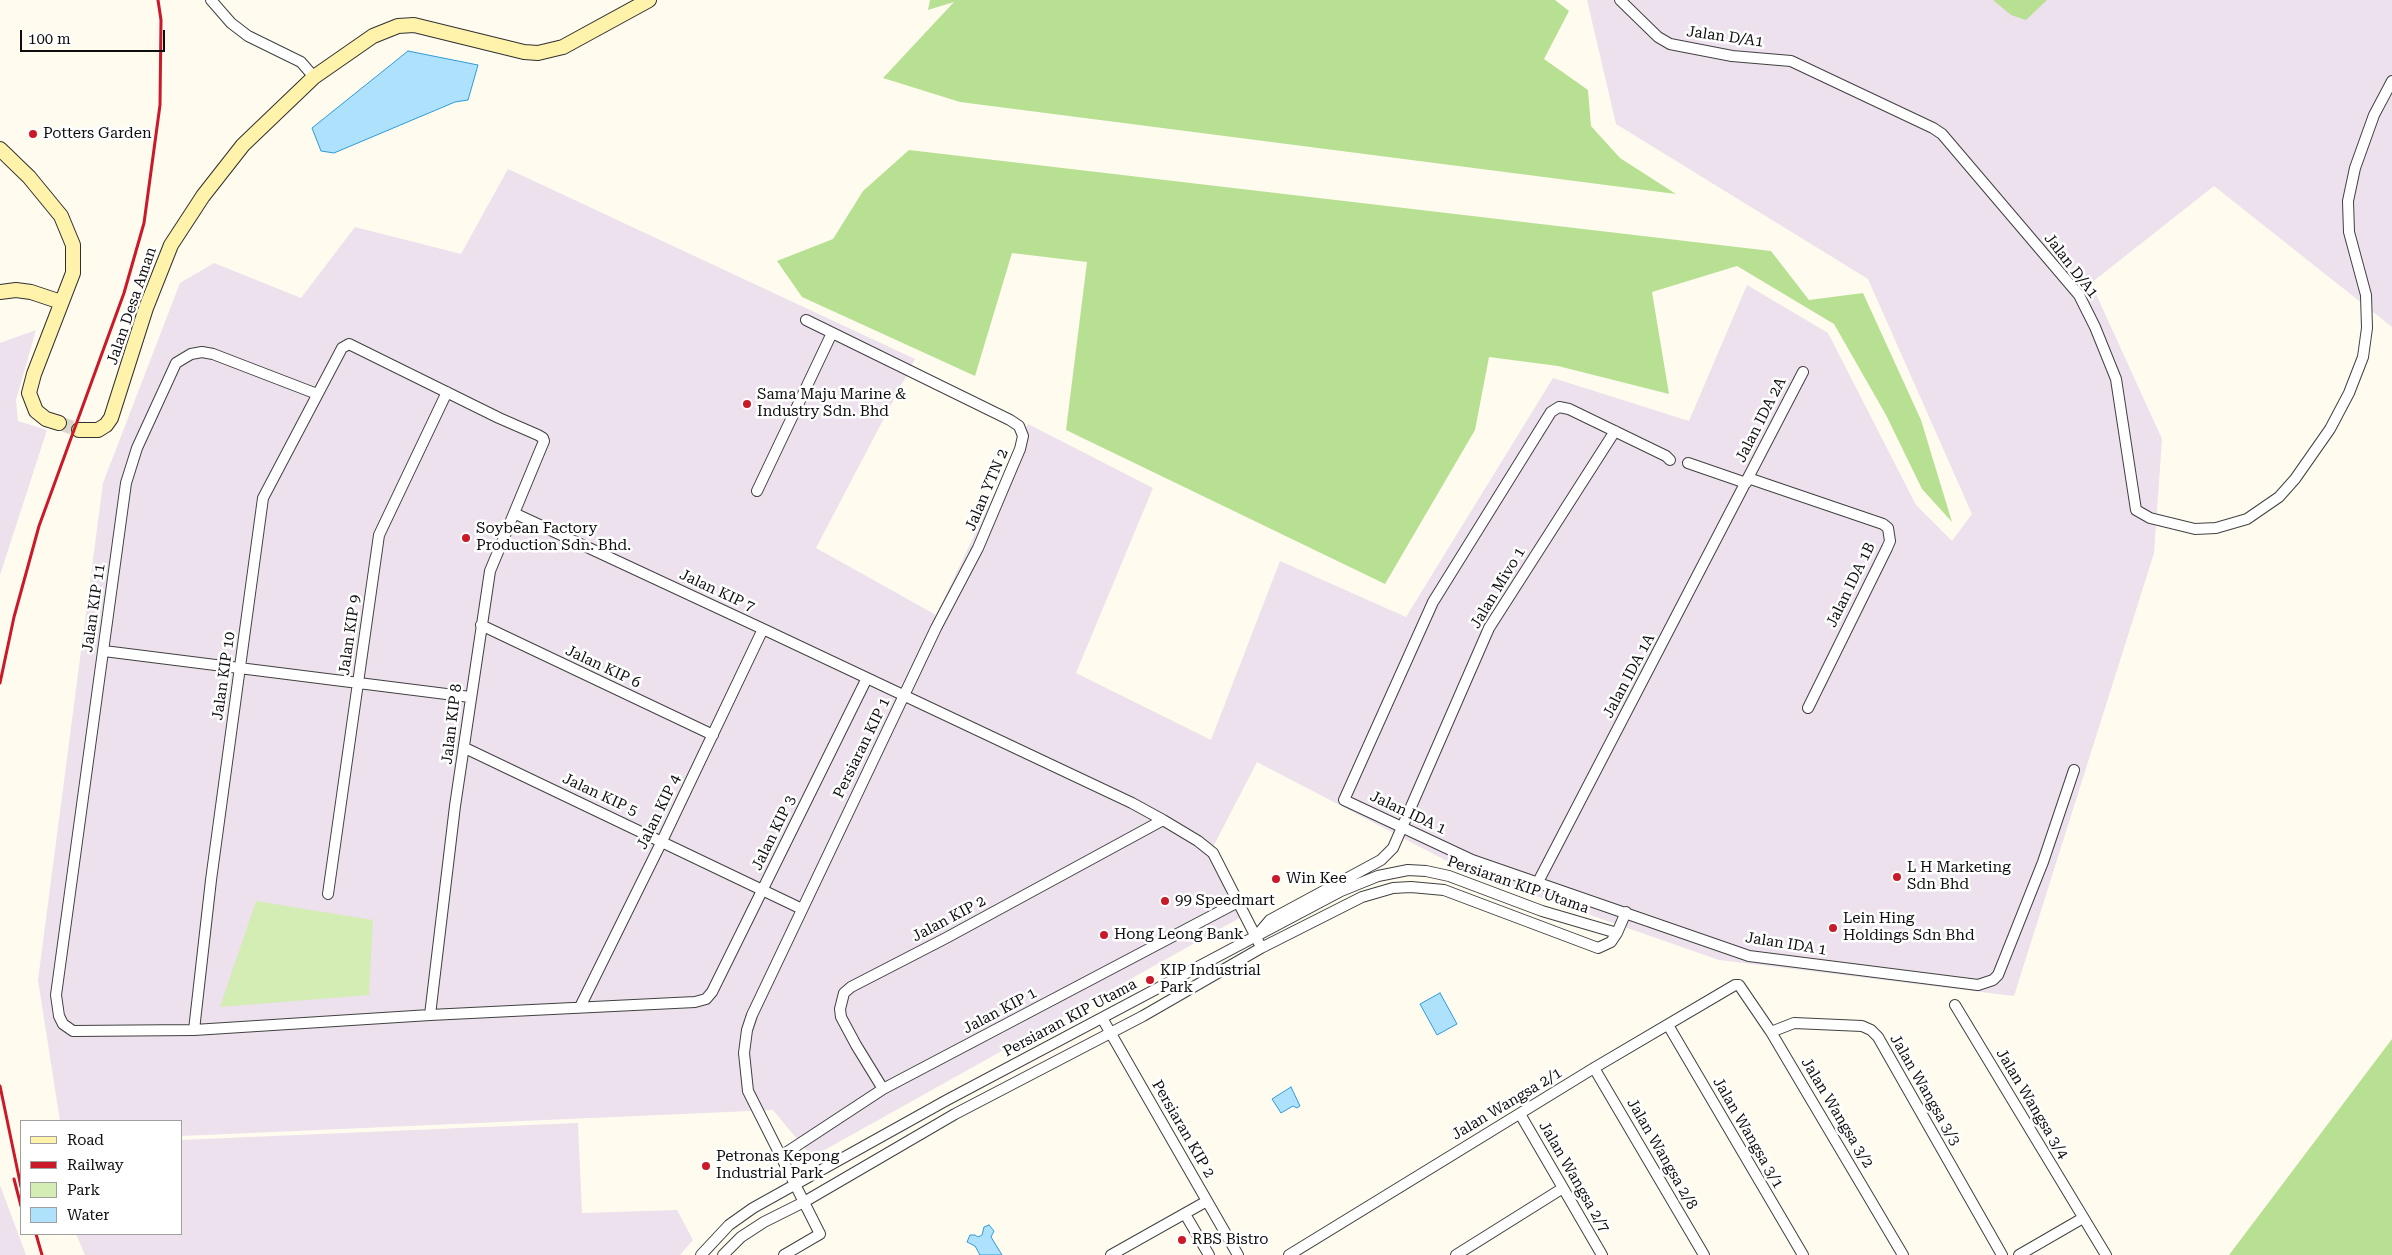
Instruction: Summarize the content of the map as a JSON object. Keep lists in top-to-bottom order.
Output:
{
  "streets": {
    "street": [
      "Jalan D/A1",
      "Jalan Desa Aman",
      "Jalan IDA 2A",
      "Jalan YTN 2",
      "Jalan IDA 1B",
      "Jalan Mivo 1",
      "Jalan KIP 7",
      "Jalan KIP 11",
      "Jalan KIP 9",
      "Jalan KIP 6",
      "Jalan KIP 10",
      "Jalan IDA 1A",
      "Jalan KIP 8",
      "Persiaran KIP 1",
      "Jalan KIP 5",
      "Jalan KIP 4",
      "Jalan IDA 1",
      "Jalan KIP 3",
      "Persiaran KIP Utama",
      "Jalan KIP 2",
      "Jalan KIP 1",
      "Jalan Wangsa 3/3",
      "Jalan Wangsa 2/1",
      "Jalan Wangsa 3/4",
      "Jalan Wangsa 3/2",
      "Persiaran KIP 2",
      "Jalan Wangsa 3/1",
      "Jalan Wangsa 2/8",
      "Jalan Wangsa 2/7"
    ]
  },
  "crossings": [
    ["Jalan IDA 2A", "Jalan IDA 1B"],
    ["Jalan IDA 2A", "Jalan IDA 1A"],
    ["Jalan YTN 2", "Jalan KIP 7"],
    ["Jalan YTN 2", "Persiaran KIP 1"],
    ["Jalan IDA 1B", "Jalan IDA 1A"],
    ["Jalan Mivo 1", "Persiaran KIP 1"],
    ["Jalan Mivo 1", "Jalan IDA 1"],
    ["Jalan Mivo 1", "Persiaran KIP Utama"],
    ["Jalan KIP 7", "Jalan KIP 8"],
    ["Jalan KIP 7", "Persiaran KIP 1"],
    ["Jalan KIP 7", "Jalan KIP 4"],
    ["Jalan KIP 7", "Jalan KIP 3"],
    ["Jalan KIP 11", "Jalan KIP 10"],
    ["Jalan KIP 9", "Jalan KIP 10"],
    ["Jalan KIP 9", "Jalan KIP 8"],
    ["Jalan KIP 6", "Jalan KIP 8"],
    ["Jalan KIP 6", "Jalan KIP 4"],
    ["Jalan KIP 10", "Jalan KIP 8"],
    ["Jalan IDA 1A", "Jalan IDA 1"],
    ["Jalan KIP 8", "Jalan KIP 5"],
    ["Persiaran KIP 1", "Jalan KIP 5"],
    ["Persiaran KIP 1", "Persiaran KIP Utama"],
    ["Persiaran KIP 1", "Jalan KIP 2"],
    ["Persiaran KIP 1", "Jalan KIP 1"],
    ["Jalan KIP 5", "Jalan KIP 4"],
    ["Jalan KIP 5", "Jalan KIP 3"],
    ["Jalan KIP 4", "Jalan KIP 3"],
    ["Jalan IDA 1", "Persiaran KIP Utama"],
    ["Persiaran KIP Utama", "Persiaran KIP 2"],
    ["Jalan KIP 2", "Jalan KIP 1"],
    ["Jalan Wangsa 3/3", "Jalan Wangsa 3/2"],
    ["Jalan Wangsa 2/1", "Jalan Wangsa 3/2"],
    ["Jalan Wangsa 2/1", "Jalan Wangsa 3/1"],
    ["Jalan Wangsa 2/1", "Jalan Wangsa 2/8"],
    ["Jalan Wangsa 2/1", "Jalan Wangsa 2/7"]
  ],
  "places": [
    "Potters Garden",
    "Sama Maju Marine & Industry Sdn. Bhd",
    "Soybean Factory Production Sdn. Bhd.",
    "L H Marketing Sdn Bhd",
    "Win Kee",
    "99 Speedmart",
    "Lein Hing Holdings Sdn Bhd",
    "Hong Leong Bank",
    "KIP Industrial Park",
    "Petronas Kepong Industrial Park",
    "RBS Bistro"
  ],
  "legend": [
    "Road",
    "Railway",
    "Park",
    "Water"
  ],
  "scale_bar": "100 m"
}
